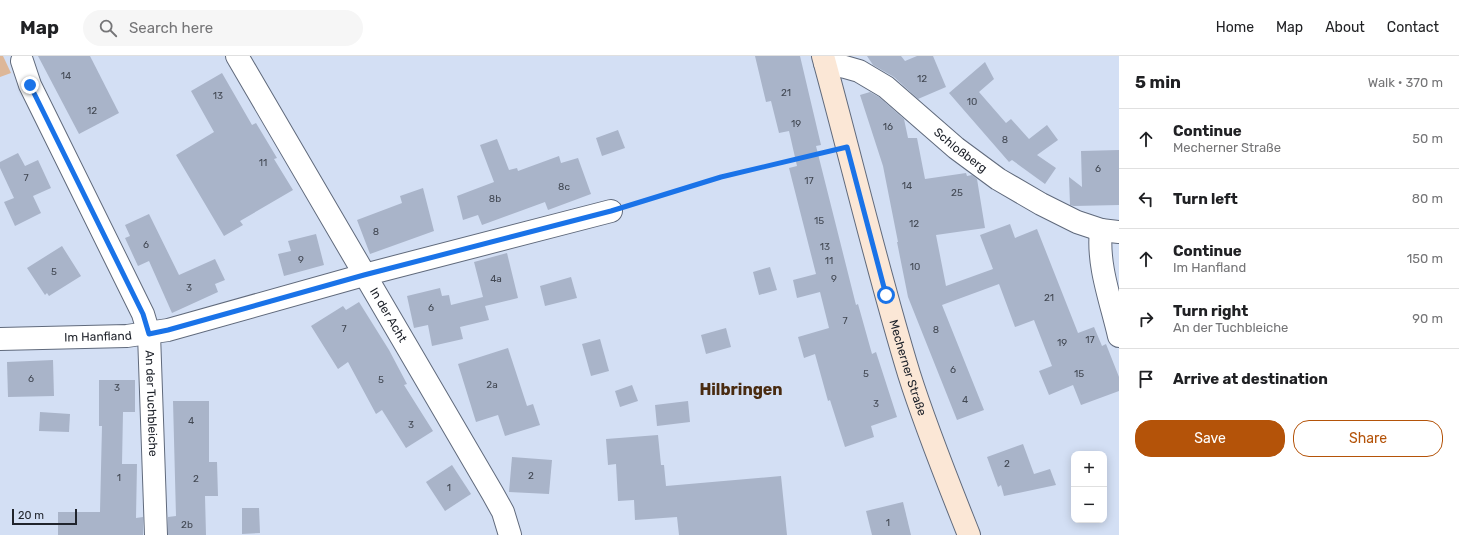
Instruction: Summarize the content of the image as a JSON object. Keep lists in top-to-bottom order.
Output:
{
  "streets": {
    "main road": ["Mecherner Straße"],
    "street": [
      "Schloßberg",
      "In der Acht",
      "Im Hanfland",
      "An der Tuchbleiche"
    ]
  },
  "crossings": [
    ["Schloßberg", "Mecherner Straße"],
    ["In der Acht", "Im Hanfland"],
    ["Im Hanfland", "An der Tuchbleiche"]
  ],
  "districts": ["Hilbringen"],
  "house_numbers": [
    "14",
    "12",
    "21",
    "13",
    "10",
    "12",
    "19",
    "16",
    "8",
    "11",
    "6",
    "7",
    "17",
    "14",
    "8c",
    "25",
    "8b",
    "15",
    "12",
    "8",
    "6",
    "13",
    "9",
    "11",
    "10",
    "5",
    "4a",
    "9",
    "3",
    "21",
    "6",
    "7",
    "7",
    "8",
    "17",
    "19",
    "6",
    "5",
    "15",
    "6",
    "5",
    "2a",
    "3",
    "4",
    "3",
    "4",
    "3",
    "2",
    "2",
    "1",
    "2",
    "1",
    "1",
    "2b"
  ],
  "scale_bar": "20 m",
  "page": {
    "header": "Map",
    "search": "Search here",
    "nav": [
      "Home",
      "Map",
      "About",
      "Contact"
    ],
    "heading": ["5 min", "Walk · 370 m"],
    "list": [
      ["Continue", "Mecherner Straße", "50 m"],
      ["Turn left", "80 m"],
      ["Continue", "Im Hanfland", "150 m"],
      ["Turn right", "An der Tuchbleiche", "90 m"],
      "Arrive at destination"
    ],
    "buttons": ["Save", "Share"],
    "map_buttons": ["+", "−"],
    "scale": "20 m"
  }
}
